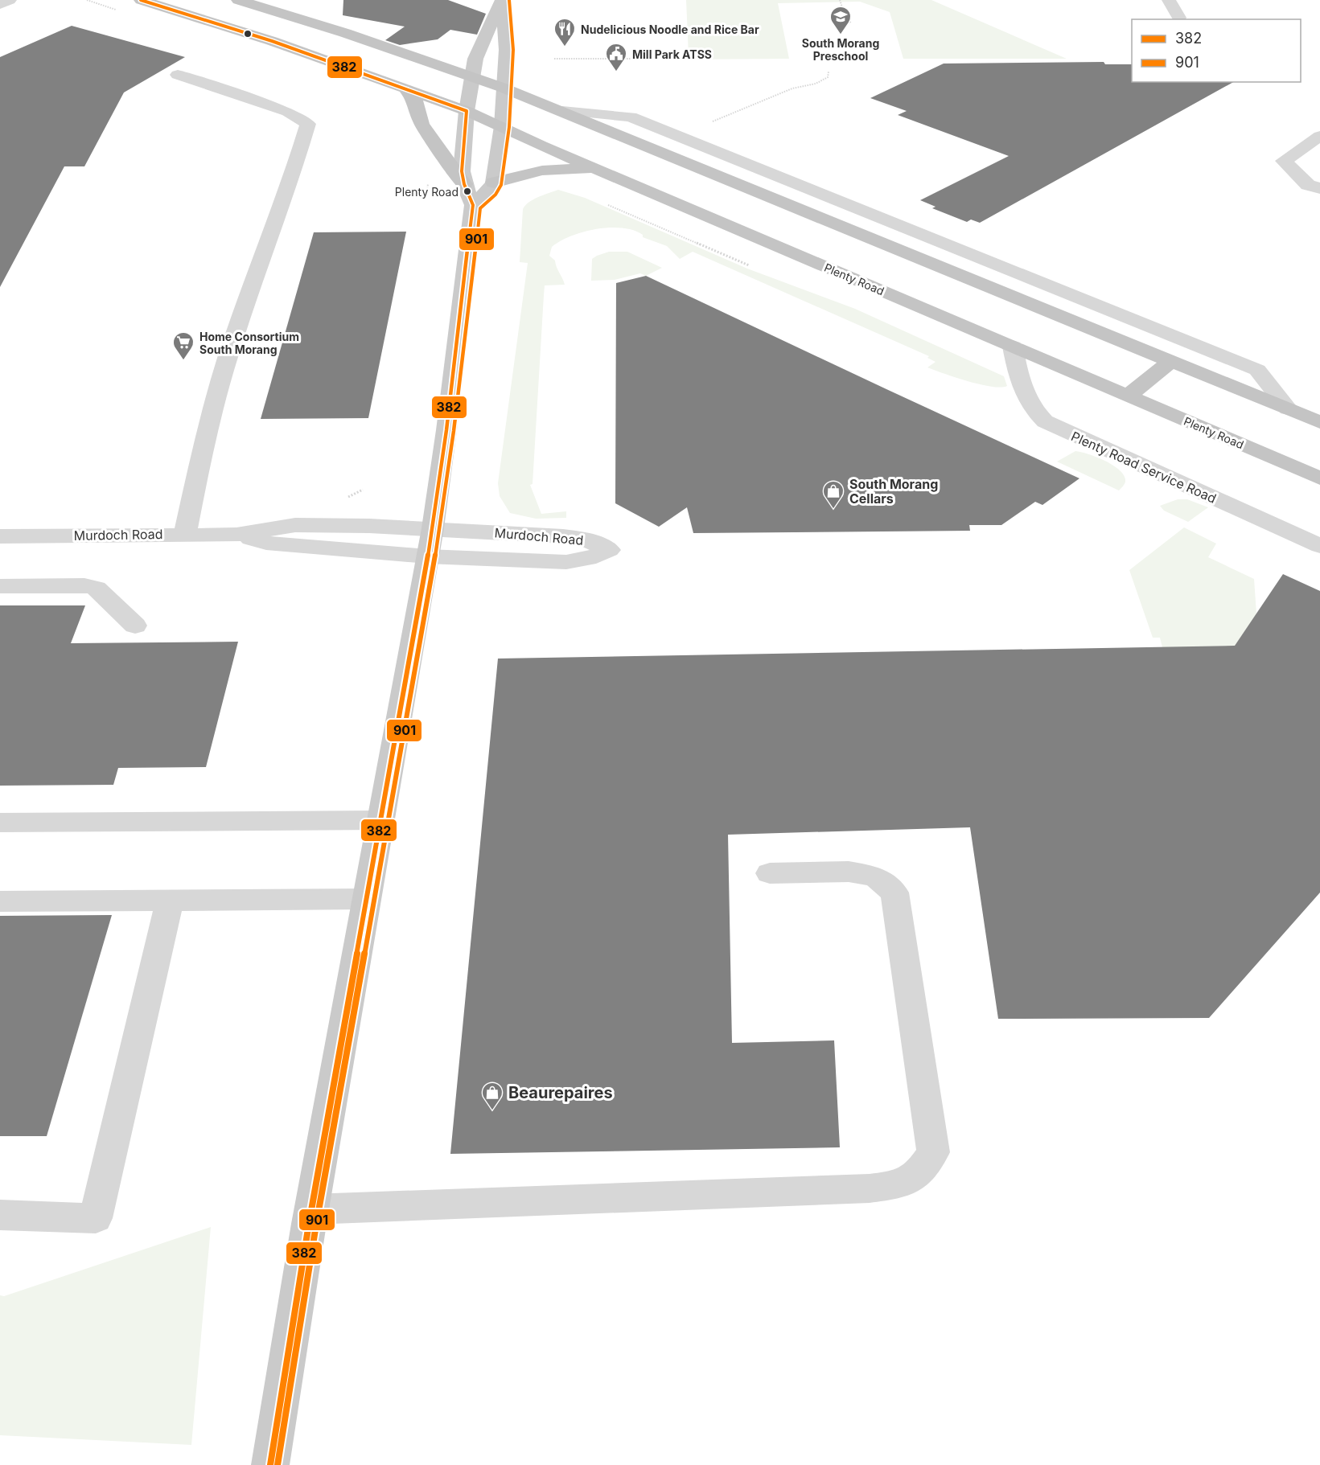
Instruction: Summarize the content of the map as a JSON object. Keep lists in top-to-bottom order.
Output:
{
  "streets": {
    "highway": ["Plenty Road"],
    "street": ["Plenty Road Service Road", "Murdoch Road"]
  },
  "crossings": [
    ["Plenty Road", "Plenty Road Service Road"]
  ],
  "places": {
    "school or university": ["South Morang Preschool"],
    "restaurant": ["Nudelicious Noodle and Rice Bar"],
    "public building": ["Mill Park ATSS"],
    "other": ["Plenty Road"],
    "supermarket": ["Home Consortium South Morang"],
    "shop": ["South Morang Cellars", "Beaurepaires"]
  },
  "lines": ["transit line 382", "transit line 901"],
  "legend": ["382", "901"]
}
